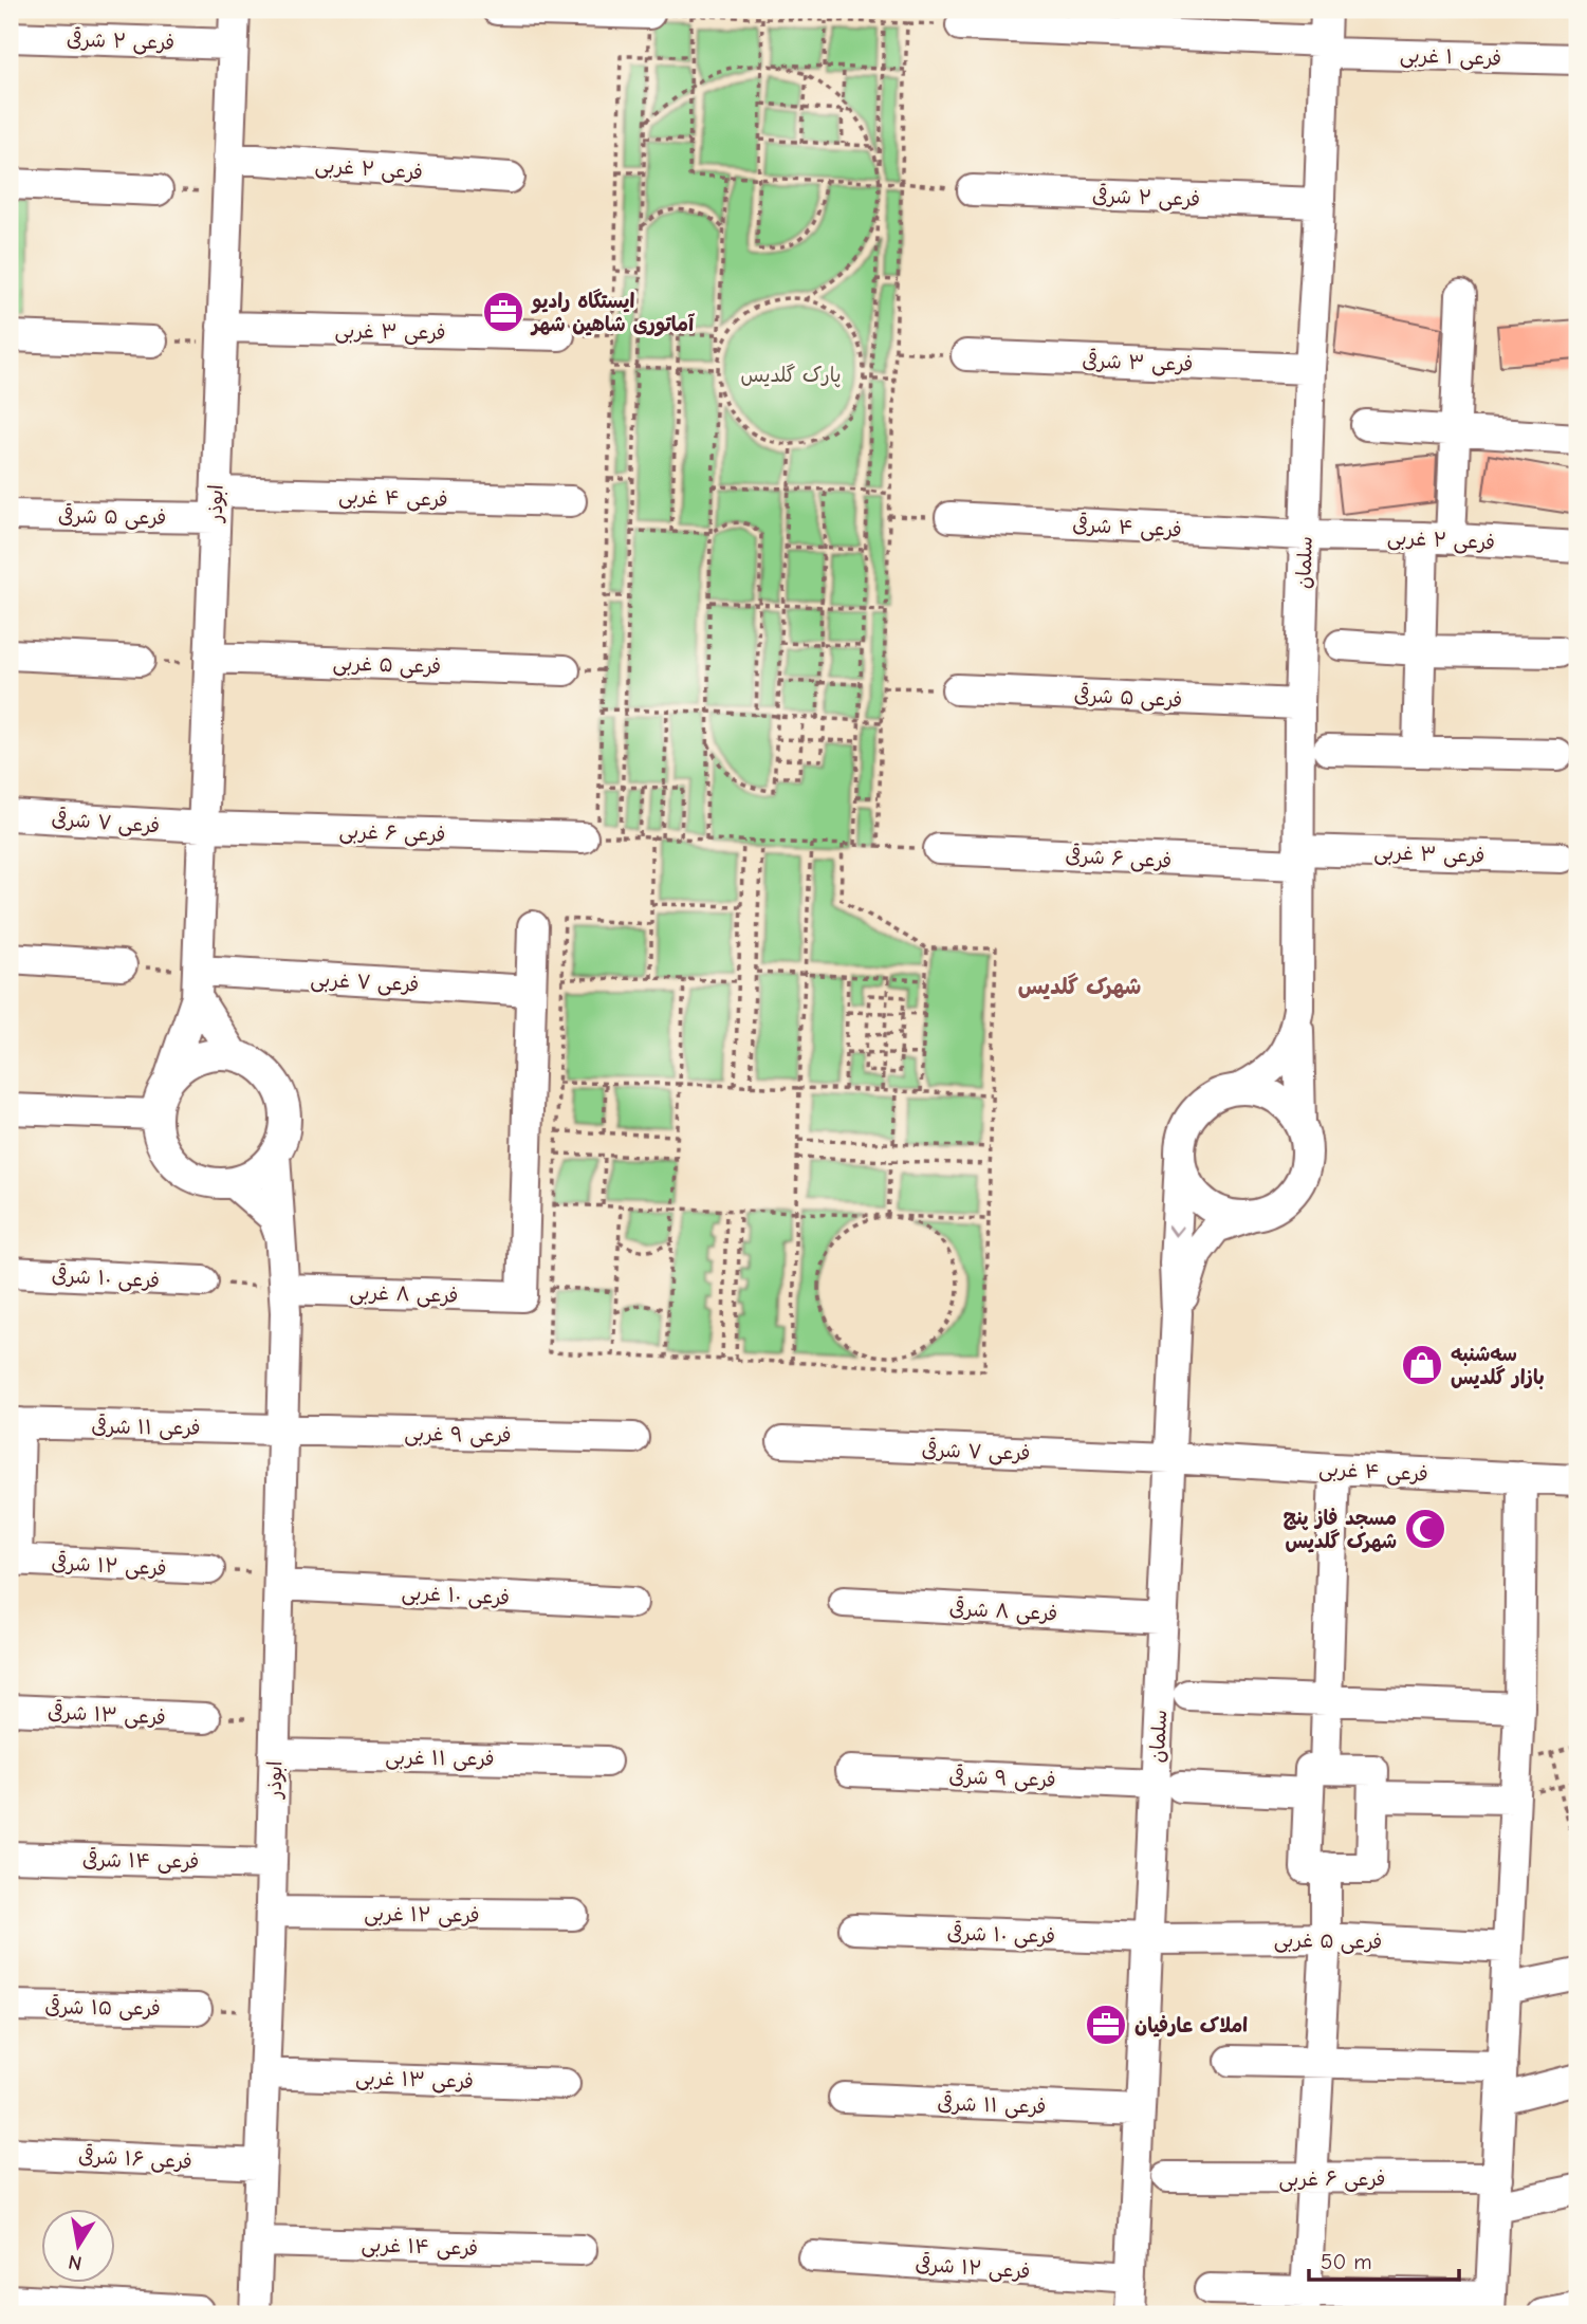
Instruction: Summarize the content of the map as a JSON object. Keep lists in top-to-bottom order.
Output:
{
  "streets": {
    "street": [
      "فرعی ۲ شرقی",
      "فرعی ۱ غربی",
      "فرعی ۲ غربی",
      "فرعی ۳ غربی",
      "فرعی ۳ شرقی",
      "فرعی ۴ غربی",
      "ابوذر",
      "فرعی ۵ شرقی",
      "فرعی ۴ شرقی",
      "سلمان",
      "فرعی ۵ غربی",
      "فرعی ۷ شرقی",
      "فرعی ۶ غربی",
      "فرعی ۶ شرقی",
      "فرعی ۷ غربی",
      "فرعی ۱۰ شرقی",
      "فرعی ۸ غربی",
      "فرعی ۱۱ شرقی",
      "فرعی ۹ غربی",
      "فرعی ۱۲ شرقی",
      "فرعی ۱۰ غربی",
      "فرعی ۸ شرقی",
      "فرعی ۱۳ شرقی",
      "فرعی ۱۱ غربی",
      "فرعی ۹ شرقی",
      "فرعی ۱۴ شرقی",
      "فرعی ۱۲ غربی",
      "فرعی ۱۵ شرقی",
      "فرعی ۱۳ غربی",
      "فرعی ۱۶ شرقی",
      "فرعی ۱۴ غربی"
    ]
  },
  "crossings": [
    ["فرعی ۲ شرقی", "ابوذر"],
    ["فرعی ۲ شرقی", "سلمان"],
    ["فرعی ۱ غربی", "سلمان"],
    ["فرعی ۲ غربی", "ابوذر"],
    ["فرعی ۲ غربی", "فرعی ۴ شرقی"],
    ["فرعی ۲ غربی", "سلمان"],
    ["فرعی ۳ غربی", "ابوذر"],
    ["فرعی ۳ غربی", "سلمان"],
    ["فرعی ۳ غربی", "فرعی ۶ شرقی"],
    ["فرعی ۳ شرقی", "سلمان"],
    ["فرعی ۴ غربی", "ابوذر"],
    ["فرعی ۴ غربی", "فرعی ۵ شرقی"],
    ["فرعی ۴ غربی", "سلمان"],
    ["فرعی ۴ غربی", "فرعی ۷ شرقی"],
    ["ابوذر", "فرعی ۵ شرقی"],
    ["ابوذر", "فرعی ۵ غربی"],
    ["ابوذر", "فرعی ۷ شرقی"],
    ["ابوذر", "فرعی ۶ غربی"],
    ["ابوذر", "فرعی ۷ غربی"],
    ["ابوذر", "فرعی ۸ غربی"],
    ["ابوذر", "فرعی ۱۱ شرقی"],
    ["ابوذر", "فرعی ۹ غربی"],
    ["ابوذر", "فرعی ۱۰ غربی"],
    ["ابوذر", "فرعی ۱۱ غربی"],
    ["ابوذر", "فرعی ۱۴ شرقی"],
    ["ابوذر", "فرعی ۱۲ غربی"],
    ["ابوذر", "فرعی ۱۳ غربی"],
    ["ابوذر", "فرعی ۱۶ شرقی"],
    ["ابوذر", "فرعی ۱۴ غربی"],
    ["فرعی ۵ شرقی", "سلمان"],
    ["فرعی ۴ شرقی", "سلمان"],
    ["سلمان", "فرعی ۵ غربی"],
    ["سلمان", "فرعی ۷ شرقی"],
    ["سلمان", "فرعی ۶ شرقی"],
    ["سلمان", "فرعی ۱۰ شرقی"],
    ["سلمان", "فرعی ۱۱ شرقی"],
    ["سلمان", "فرعی ۱۲ شرقی"],
    ["سلمان", "فرعی ۸ شرقی"],
    ["سلمان", "فرعی ۹ شرقی"],
    ["فرعی ۵ غربی", "فرعی ۱۰ شرقی"],
    ["فرعی ۷ شرقی", "فرعی ۶ غربی"],
    ["فرعی ۷ غربی", "فرعی ۸ غربی"],
    ["فرعی ۱۱ شرقی", "فرعی ۹ غربی"]
  ],
  "districts": ["شهرک گلدیس"],
  "parks": ["پارک گلدیس"],
  "places": {
    "office": ["ایستگاه رادیو آماتوری شاهین شهر", "املاک عارفیان"],
    "shop": ["سه‌شنبه بازار گلدیس"],
    "mosque": ["مسجد فاز پنج شهرک گلدیس"]
  },
  "scale_bar": "50 m",
  "north": "bottom"
}
